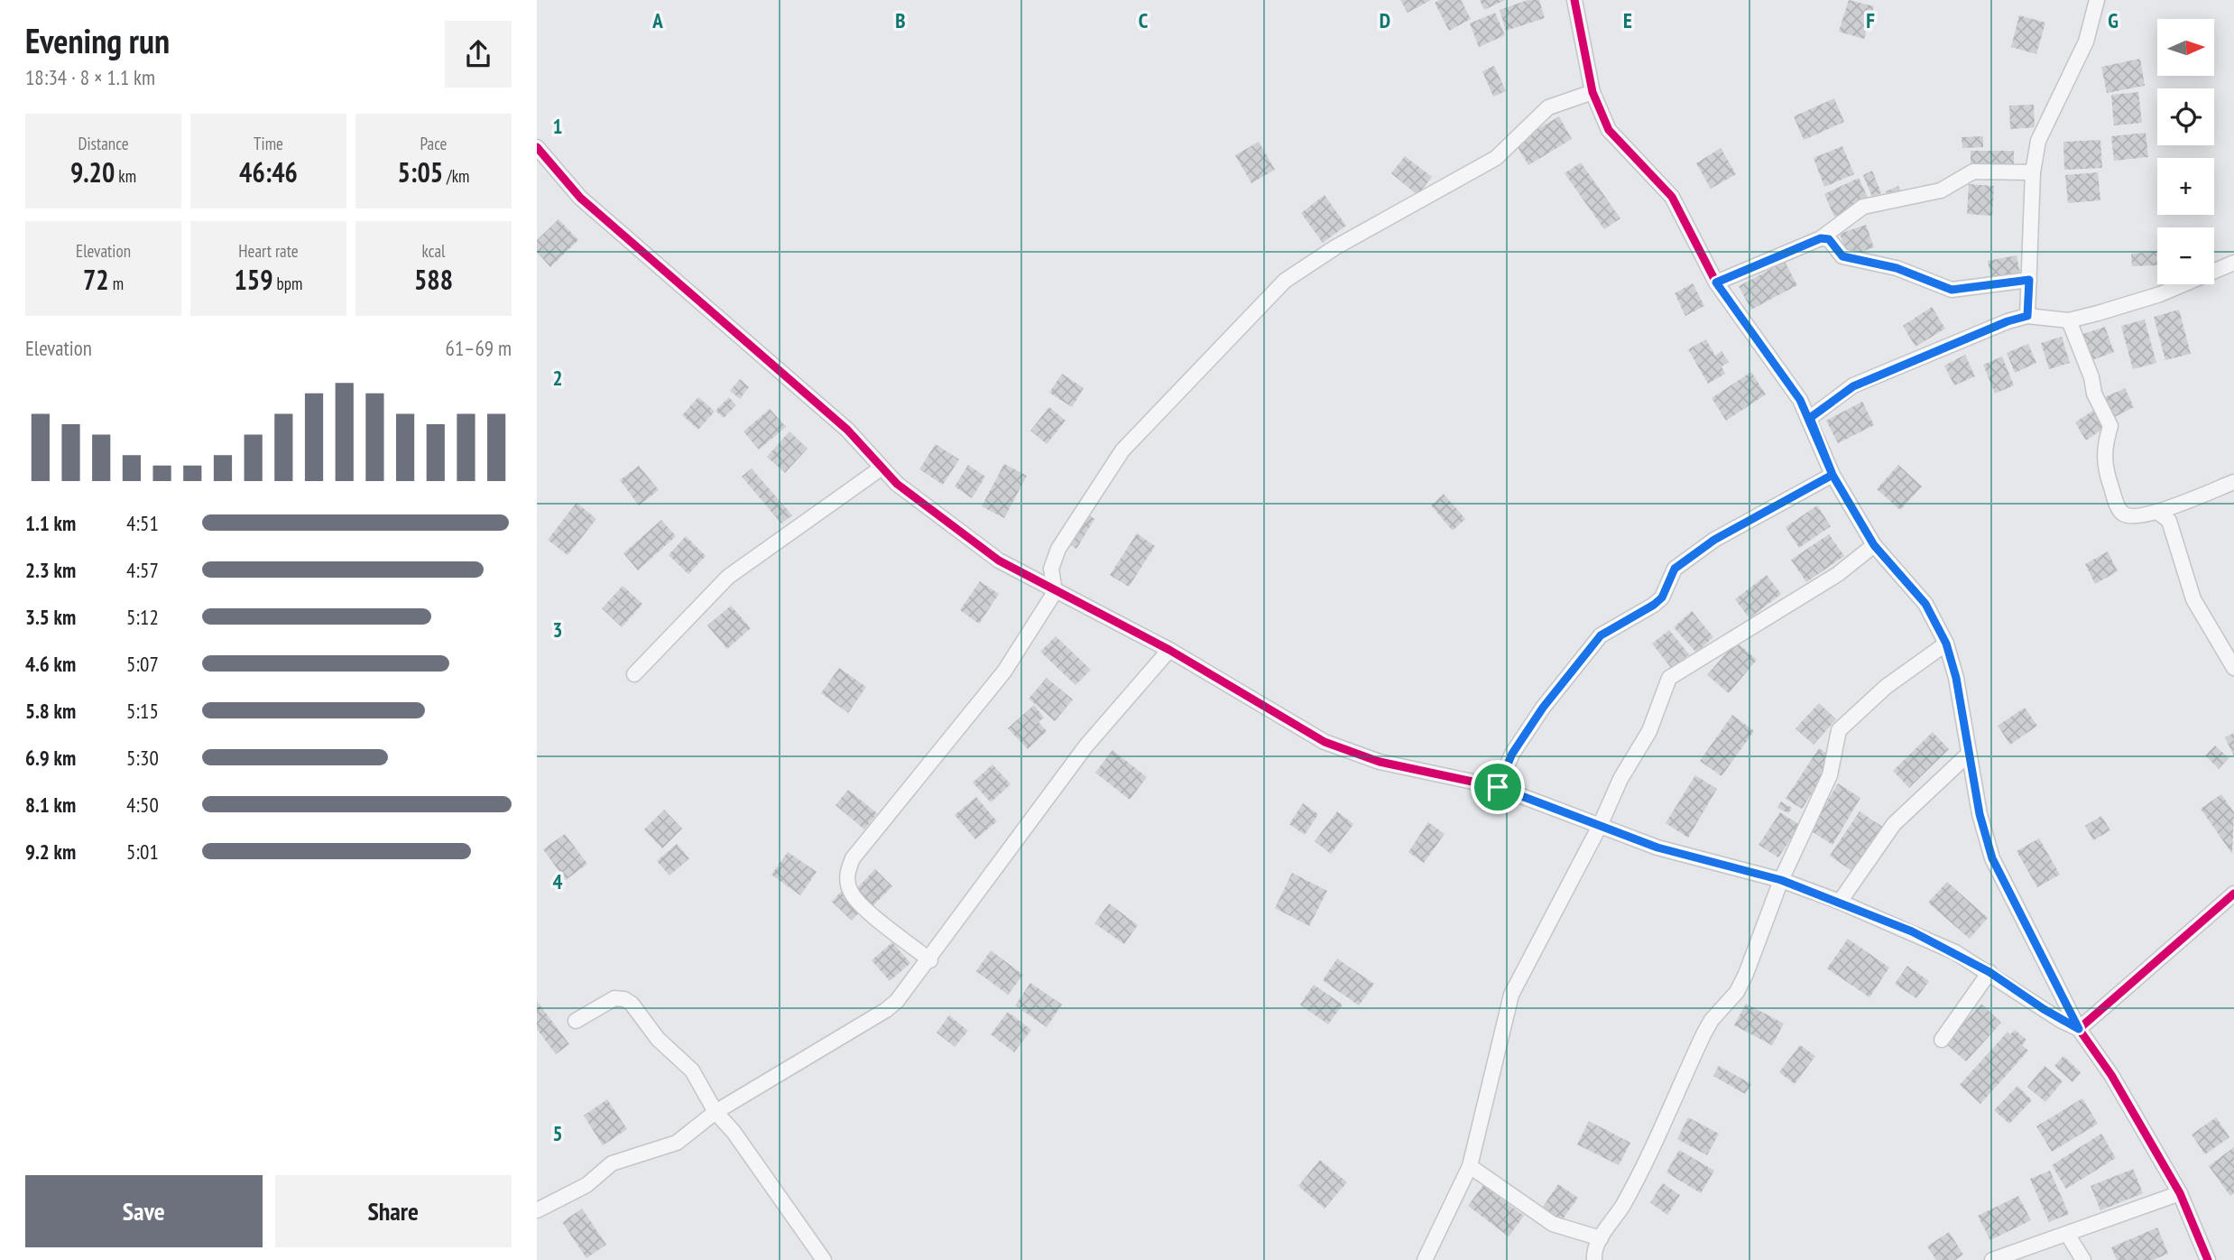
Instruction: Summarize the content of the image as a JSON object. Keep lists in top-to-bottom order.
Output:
{
  "north": "right",
  "page": {
    "heading": ["Evening run", "18:34 · 8 × 1.1 km"],
    "map_buttons": ["+", "−"],
    "stats": [
      ["Distance", "9.20 km"],
      ["Time", "46:46"],
      ["Pace", "5:05 /km"],
      ["Elevation", "72 m"],
      ["Heart rate", "159 bpm"],
      ["kcal", "588"]
    ],
    "chart": ["Elevation", "61–69 m"],
    "list": [
      {
        "name": "1.1 km",
        "note": "4:51"
      },
      {
        "name": "2.3 km",
        "note": "4:57"
      },
      {
        "name": "3.5 km",
        "note": "5:12"
      },
      {
        "name": "4.6 km",
        "note": "5:07"
      },
      {
        "name": "5.8 km",
        "note": "5:15"
      },
      {
        "name": "6.9 km",
        "note": "5:30"
      },
      {
        "name": "8.1 km",
        "note": "4:50"
      },
      {
        "name": "9.2 km",
        "note": "5:01"
      }
    ],
    "buttons": ["Save", "Share"]
  },
  "grid": {
    "columns": [
      "A",
      "B",
      "C",
      "D",
      "E",
      "F",
      "G"
    ],
    "rows": [
      "1",
      "2",
      "3",
      "4",
      "5"
    ]
  }
}
